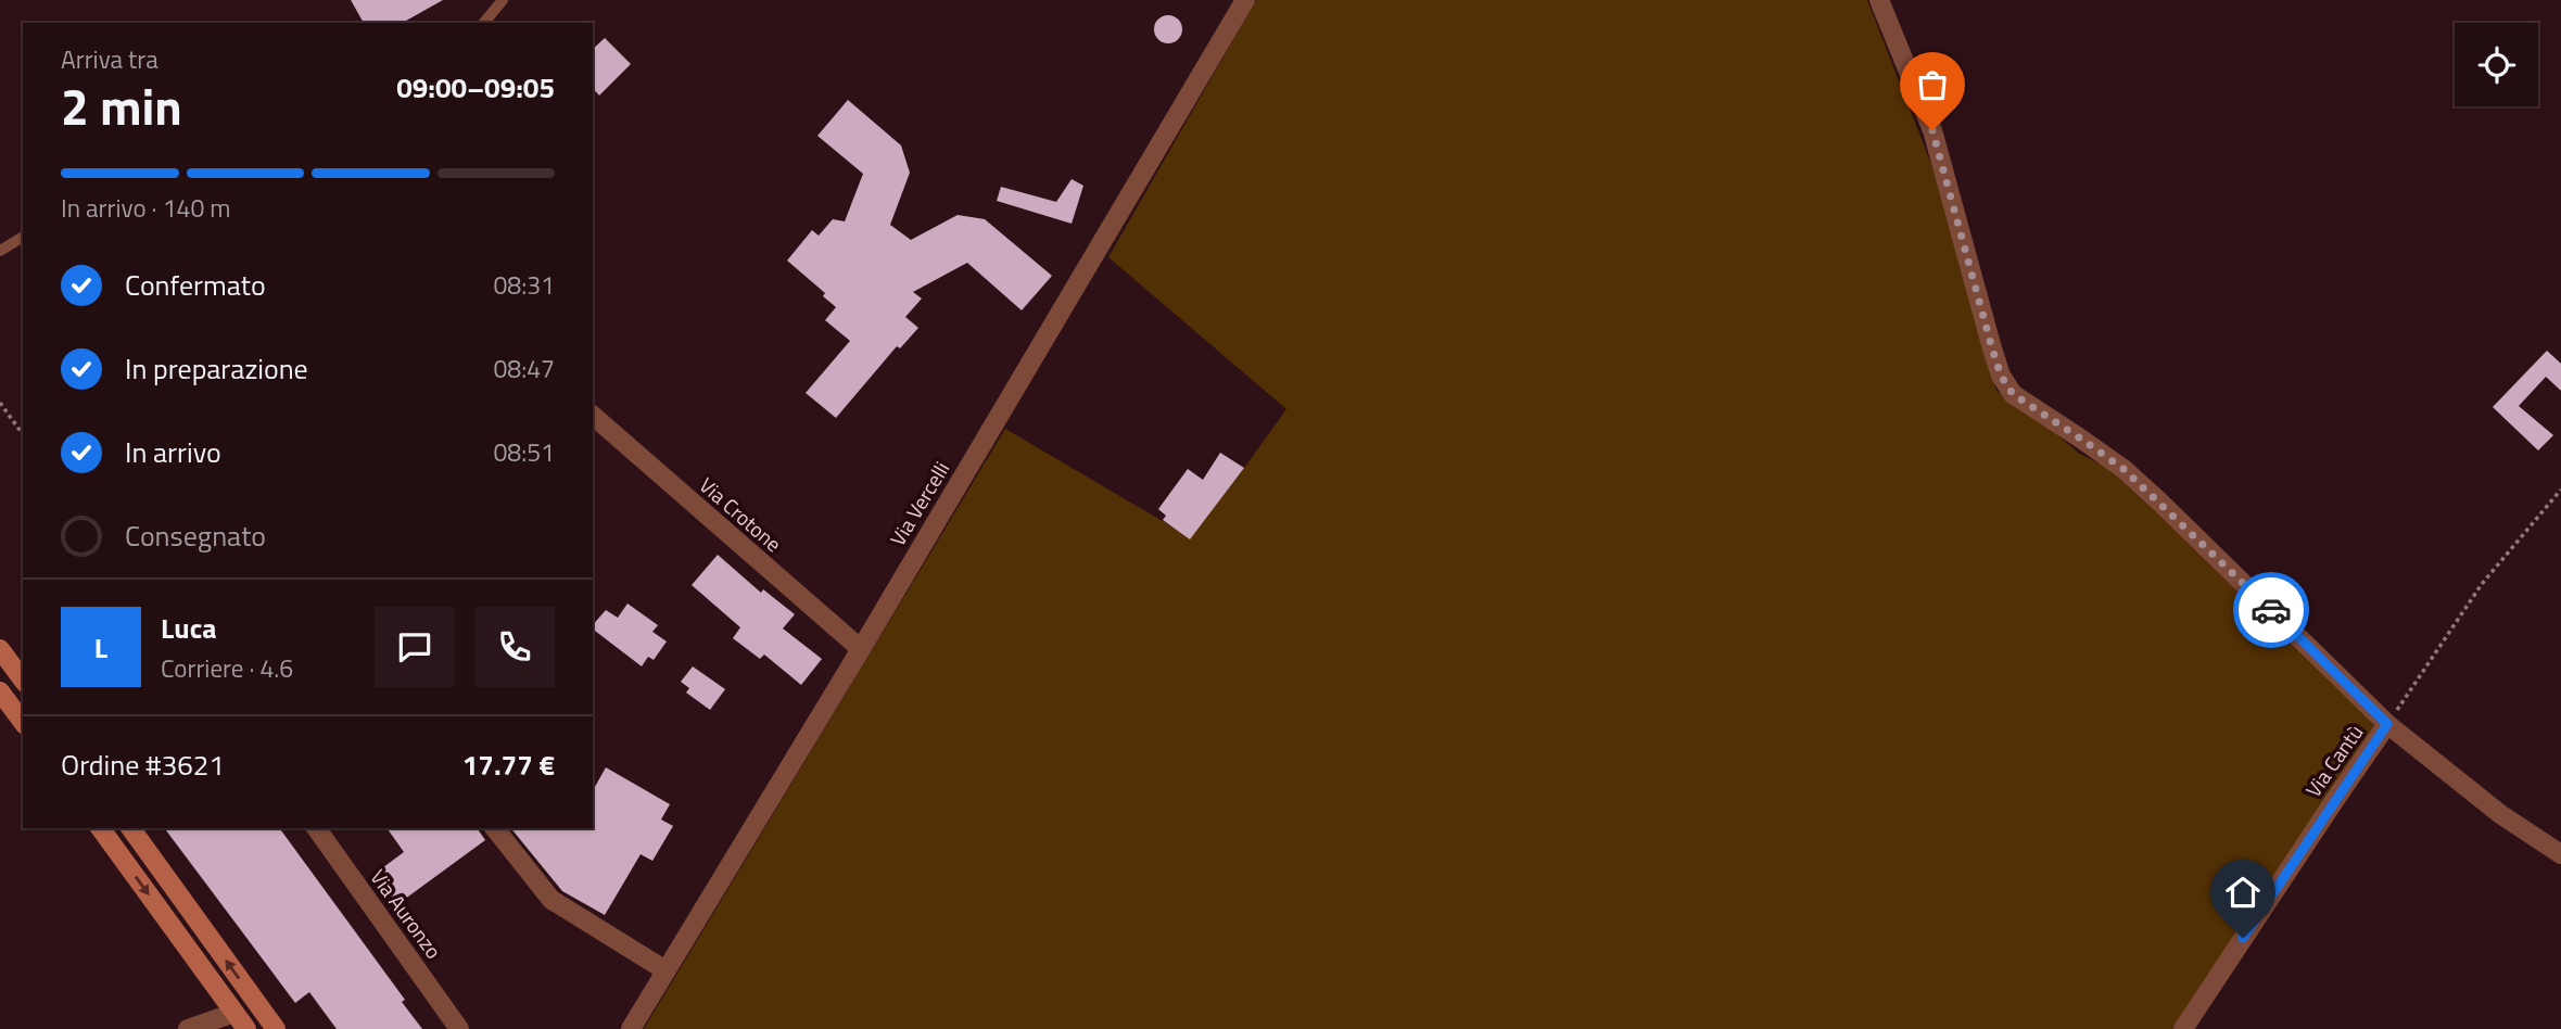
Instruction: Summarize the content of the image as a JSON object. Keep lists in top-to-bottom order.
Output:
{
  "streets": {
    "street": [
      "Via Vercelli",
      "Via Crotone",
      "Via Cantù",
      "Via Auronzo"
    ]
  },
  "crossings": [
    ["Via Vercelli", "Via Crotone"]
  ],
  "page": {
    "heading": ["2 min", "Arriva tra", "09:00–09:05"],
    "panel": [
      "Luca",
      "Corriere · 4.6",
      "Ordine #3621",
      "17.77 €"
    ],
    "bar": "In arrivo · 140 m",
    "list": [
      ["Confermato", "08:31"],
      ["In preparazione", "08:47"],
      ["In arrivo", "08:51"],
      "Consegnato"
    ],
    "round": "L"
  }
}
